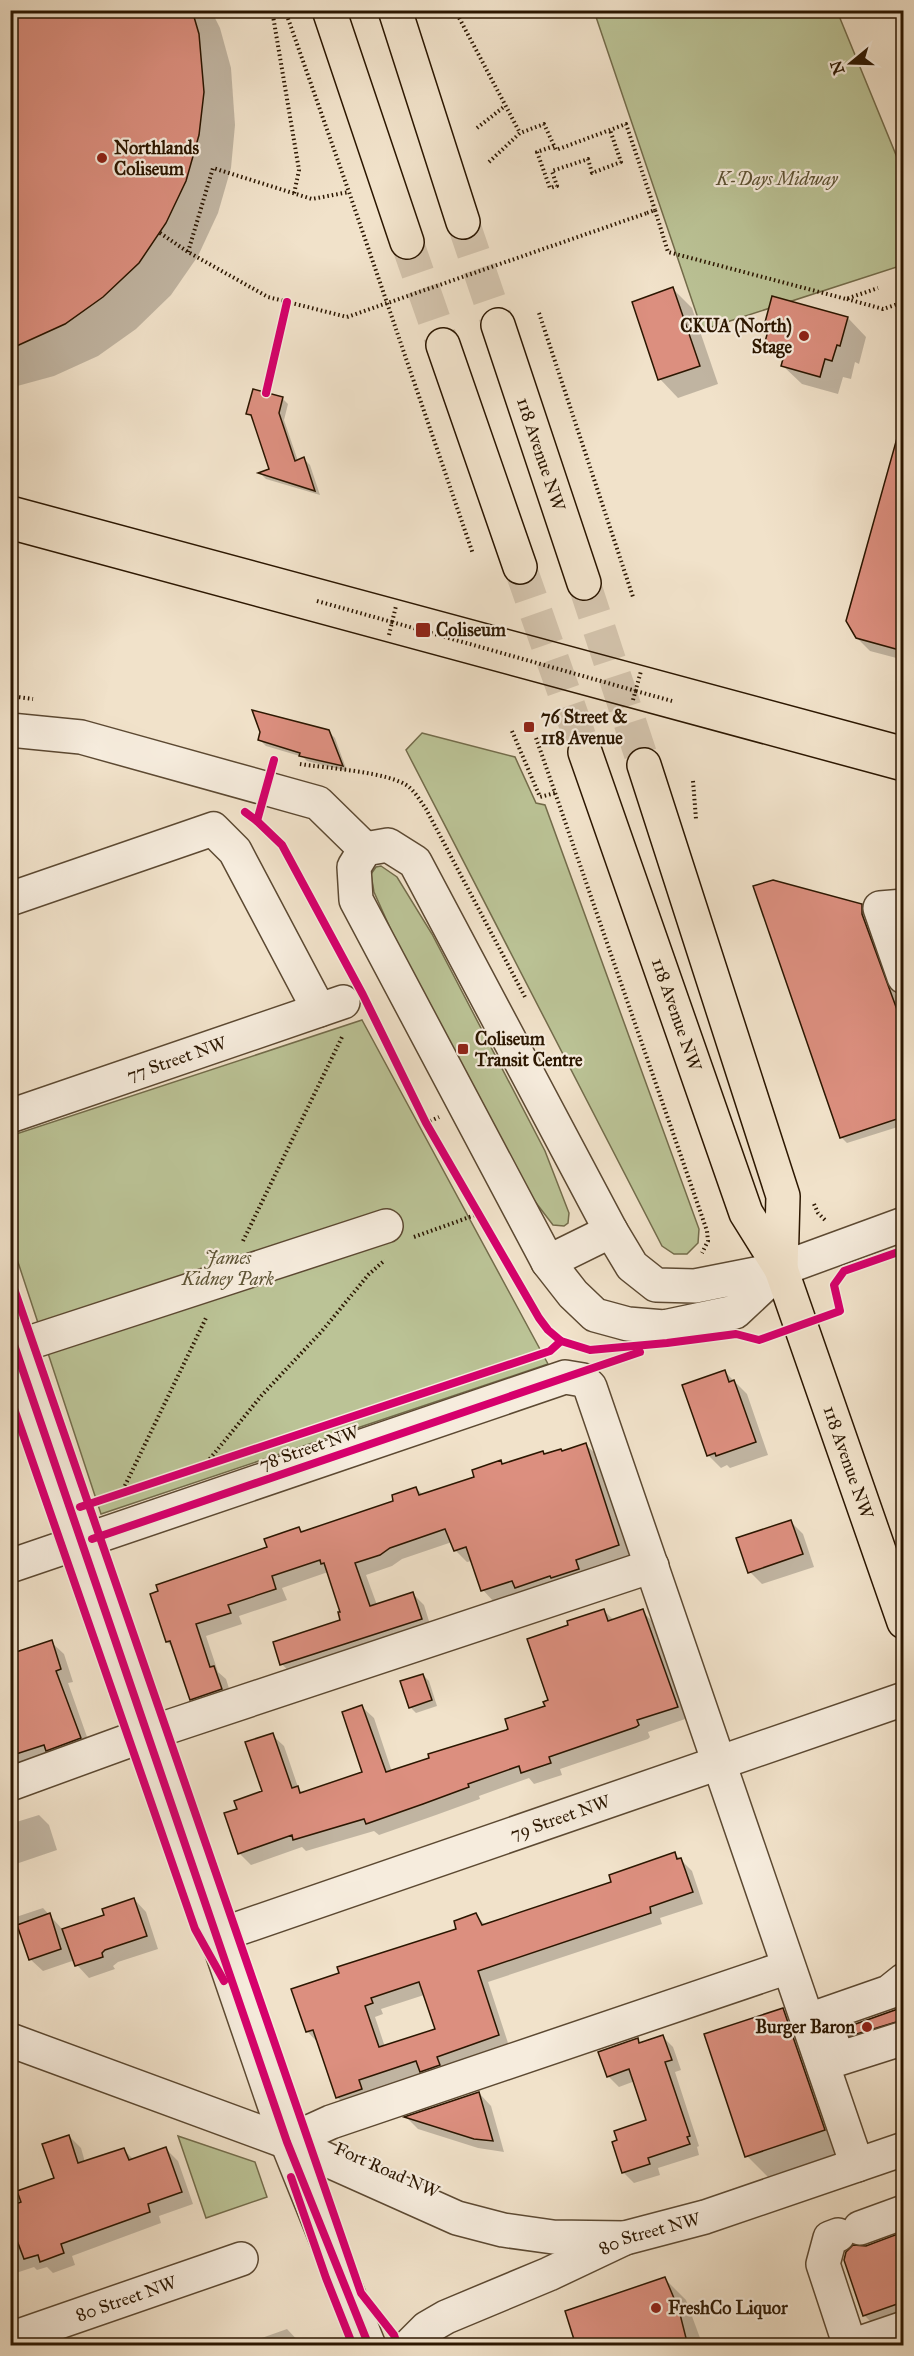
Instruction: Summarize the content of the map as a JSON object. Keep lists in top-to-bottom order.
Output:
{
  "streets": {
    "main road": ["118 Avenue NW"],
    "street": [
      "77 Street NW",
      "78 Street NW",
      "79 Street NW",
      "Fort Road NW",
      "80 Street NW"
    ]
  },
  "crossings": [
    ["Fort Road NW", "80 Street NW"]
  ],
  "parks": ["K-Days Midway", "James Kidney Park"],
  "places": {
    "other": [
      "Northlands Coliseum",
      "CKUA (North) Stage",
      "Burger Baron",
      "FreshCo Liquor"
    ],
    "transit": ["Coliseum", "76 Street & 118 Avenue", "Coliseum Transit Centre"]
  },
  "north": "left"
}
